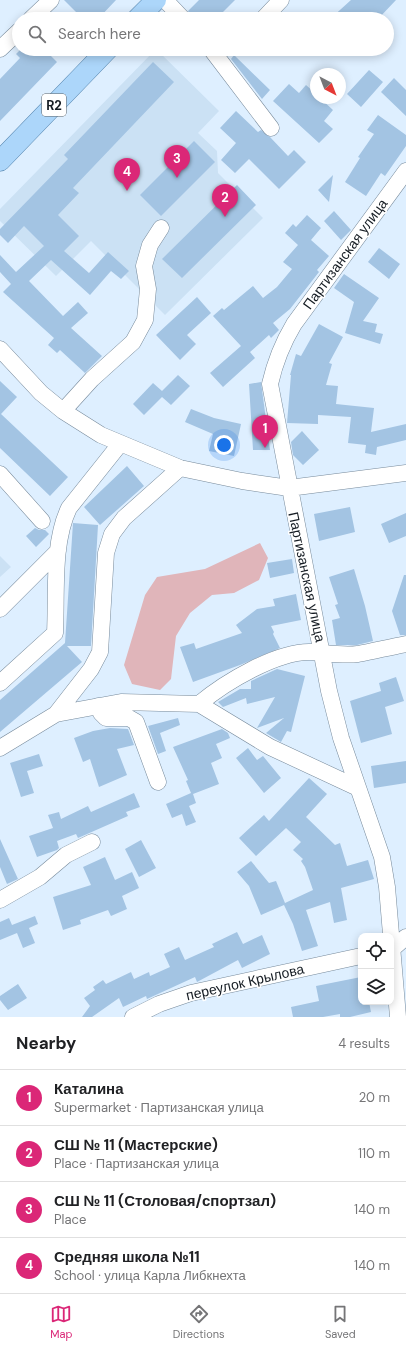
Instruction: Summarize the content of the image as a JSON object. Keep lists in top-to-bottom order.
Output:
{
  "streets": {
    "main road": ["R2"],
    "street": ["Партизанская улица", "переулок Крылова"]
  },
  "north": "bottom right",
  "page": {
    "search": "Search here",
    "pins": [
      "3",
      "4",
      "2",
      "1"
    ],
    "heading": ["Nearby", "4 results"],
    "list": [
      {
        "mark": "1",
        "name": "Каталина",
        "note": "Supermarket · Партизанская улица",
        "value": "20 m"
      },
      {
        "mark": "2",
        "name": "СШ № 11 (Мастерские)",
        "note": "Place · Партизанская улица",
        "value": "110 m"
      },
      {
        "mark": "3",
        "name": "СШ № 11 (Столовая/спортзал)",
        "note": "Place",
        "value": "140 m"
      },
      {
        "mark": "4",
        "name": "Средняя школа №11",
        "note": "School · улица Карла Либкнехта",
        "value": "140 m"
      }
    ],
    "nav": ["Map", "Directions", "Saved"]
  }
}
